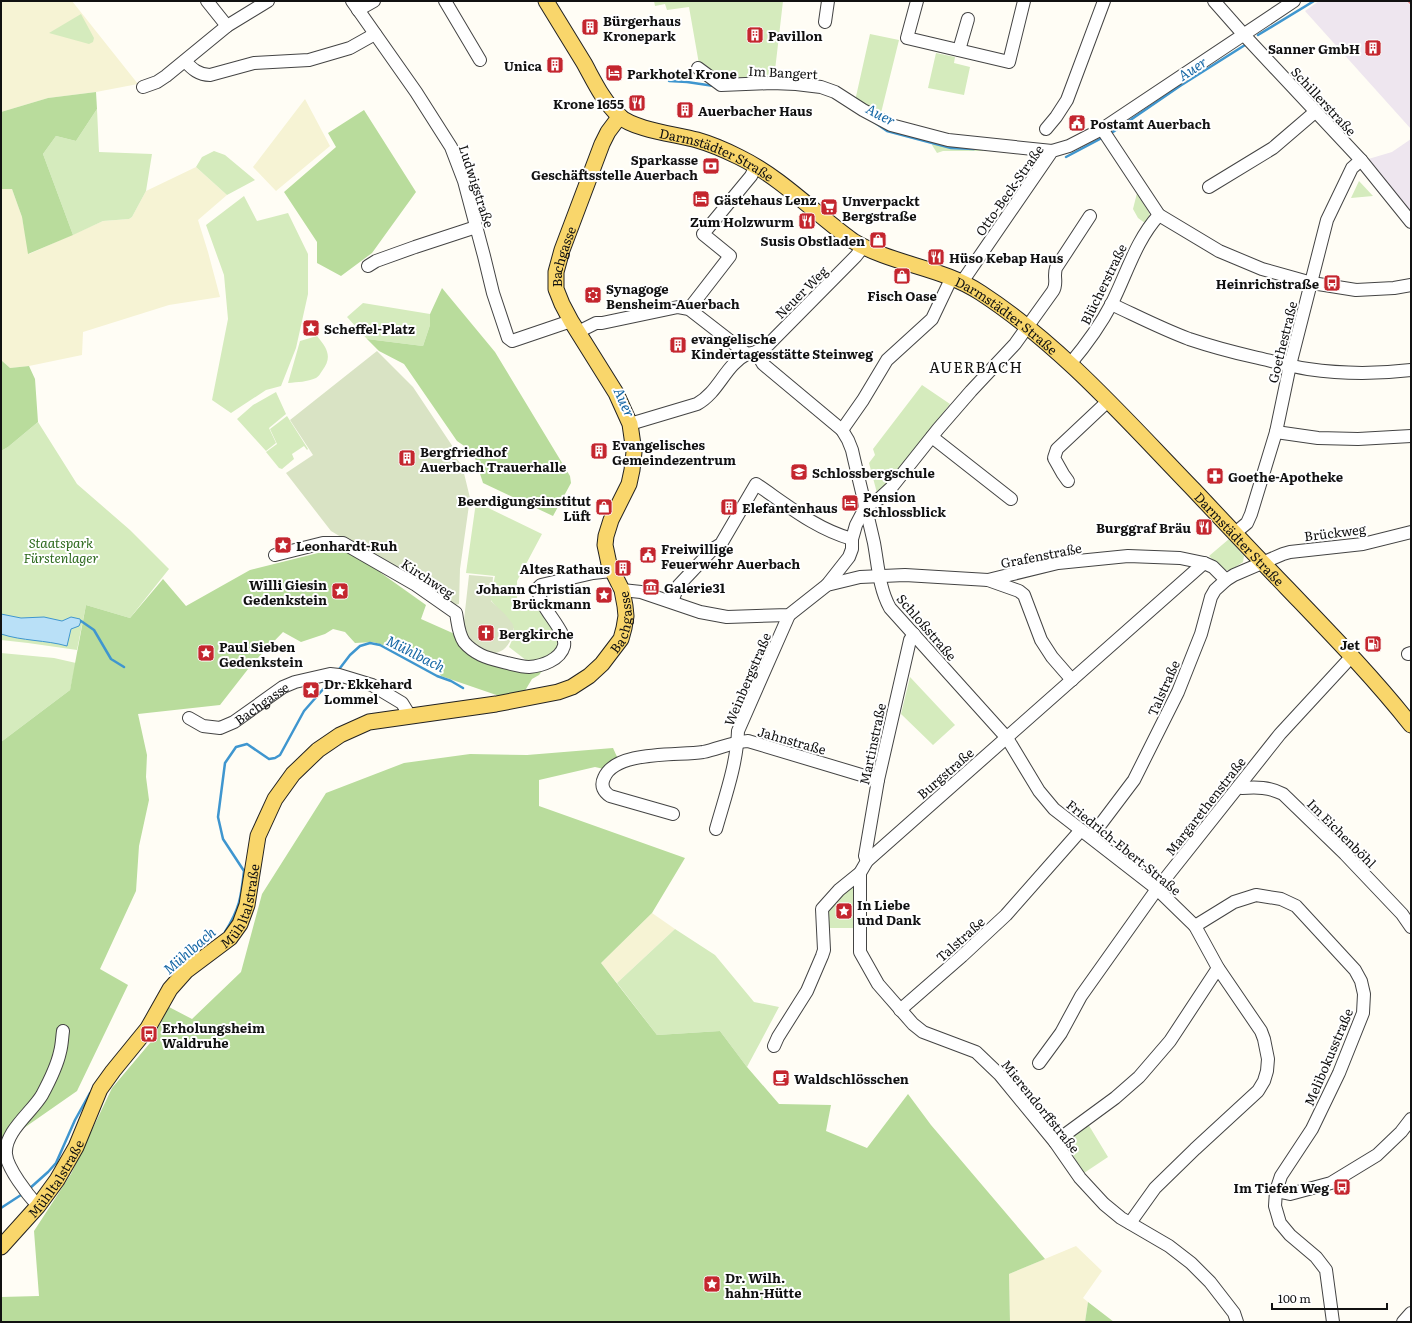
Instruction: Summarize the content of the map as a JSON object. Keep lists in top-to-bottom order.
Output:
{
  "streets": {
    "main road": ["Darmstädter Straße", "Bachgasse", "Mühltalstraße"],
    "street": [
      "Im Bangert",
      "Schillerstraße",
      "Ludwigstraße",
      "Otto-Beck-Straße",
      "Blücherstraße",
      "Neuer Weg",
      "Goethestraße",
      "Brückweg",
      "Grafenstraße",
      "Kirchweg",
      "Schloßstraße",
      "Weinbergstraße",
      "Talstraße",
      "Jahnstraße",
      "Martinstraße",
      "Burgstraße",
      "Margarethenstraße",
      "Im Eichenböhl",
      "Friedrich-Ebert-Straße",
      "Melibokusstraße",
      "Mierendorffstraße"
    ]
  },
  "crossings": [
    ["Im Bangert", "Otto-Beck-Straße"],
    ["Schillerstraße", "Otto-Beck-Straße"],
    ["Schillerstraße", "Goethestraße"],
    ["Darmstädter Straße", "Otto-Beck-Straße"],
    ["Darmstädter Straße", "Bachgasse"],
    ["Darmstädter Straße", "Blücherstraße"],
    ["Darmstädter Straße", "Neuer Weg"],
    ["Darmstädter Straße", "Goethestraße"],
    ["Darmstädter Straße", "Brückweg"],
    ["Darmstädter Straße", "Talstraße"],
    ["Darmstädter Straße", "Margarethenstraße"],
    ["Ludwigstraße", "Bachgasse"],
    ["Otto-Beck-Straße", "Schloßstraße"],
    ["Bachgasse", "Neuer Weg"],
    ["Bachgasse", "Kirchweg"],
    ["Bachgasse", "Mühltalstraße"],
    ["Neuer Weg", "Schloßstraße"],
    ["Brückweg", "Talstraße"],
    ["Grafenstraße", "Schloßstraße"],
    ["Grafenstraße", "Talstraße"],
    ["Grafenstraße", "Burgstraße"],
    ["Schloßstraße", "Martinstraße"],
    ["Schloßstraße", "Burgstraße"],
    ["Schloßstraße", "Friedrich-Ebert-Straße"],
    ["Weinbergstraße", "Jahnstraße"],
    ["Talstraße", "Friedrich-Ebert-Straße"],
    ["Talstraße", "Mierendorffstraße"],
    ["Jahnstraße", "Martinstraße"],
    ["Martinstraße", "Burgstraße"],
    ["Burgstraße", "Friedrich-Ebert-Straße"],
    ["Burgstraße", "Mierendorffstraße"],
    ["Margarethenstraße", "Im Eichenböhl"],
    ["Margarethenstraße", "Friedrich-Ebert-Straße"],
    ["Friedrich-Ebert-Straße", "Melibokusstraße"],
    ["Friedrich-Ebert-Straße", "Mierendorffstraße"]
  ],
  "districts": ["AUERBACH"],
  "water": ["Auer", "Mühlbach"],
  "parks": ["Staatspark Fürstenlager"],
  "places": {
    "building": [
      "Bürgerhaus Kronepark",
      "Pavillon",
      "Sanner GmbH",
      "Unica",
      "Auerbacher Haus",
      "evangelische Kindertagesstätte Steinweg",
      "Evangelisches Gemeindezentrum",
      "Bergfriedhof Auerbach Trauerhalle",
      "Elefantenhaus",
      "Altes Rathaus"
    ],
    "hotel": ["Parkhotel Krone", "Gästehaus Lenz", "Pension Schlossblick"],
    "restaurant": [
      "Krone 1655",
      "Zum Holzwurm",
      "Hüso Kebap Haus",
      "Burggraf Bräu"
    ],
    "public building": ["Postamt Auerbach", "Freiwillige Feuerwehr Auerbach"],
    "bank": ["Sparkasse Geschäftsstelle Auerbach"],
    "supermarket": ["Unverpackt Bergstraße"],
    "shop": ["Susis Obstladen", "Fisch Oase", "Beerdigungsinstitut Lüft"],
    "bus stop": ["Heinrichstraße", "Erholungsheim Waldruhe", "Im Tiefen Weg"],
    "synagogue": ["Synagoge Bensheim-Auerbach"],
    "place": [
      "Scheffel-Platz",
      "Leonhardt-Ruh",
      "Willi Giesin Gedenkstein",
      "Johann Christian Brückmann",
      "Paul Sieben Gedenkstein",
      "Dr. Ekkehard Lommel",
      "In Liebe und Dank",
      "Dr. Wilh. hahn-Hütte"
    ],
    "school or university": ["Schlossbergschule"],
    "pharmacy": ["Goethe-Apotheke"],
    "museum": ["Galerie31"],
    "church": ["Bergkirche"],
    "fuel station": ["Jet"],
    "cafe": ["Waldschlösschen"]
  },
  "scale_bar": "100 m"
}
